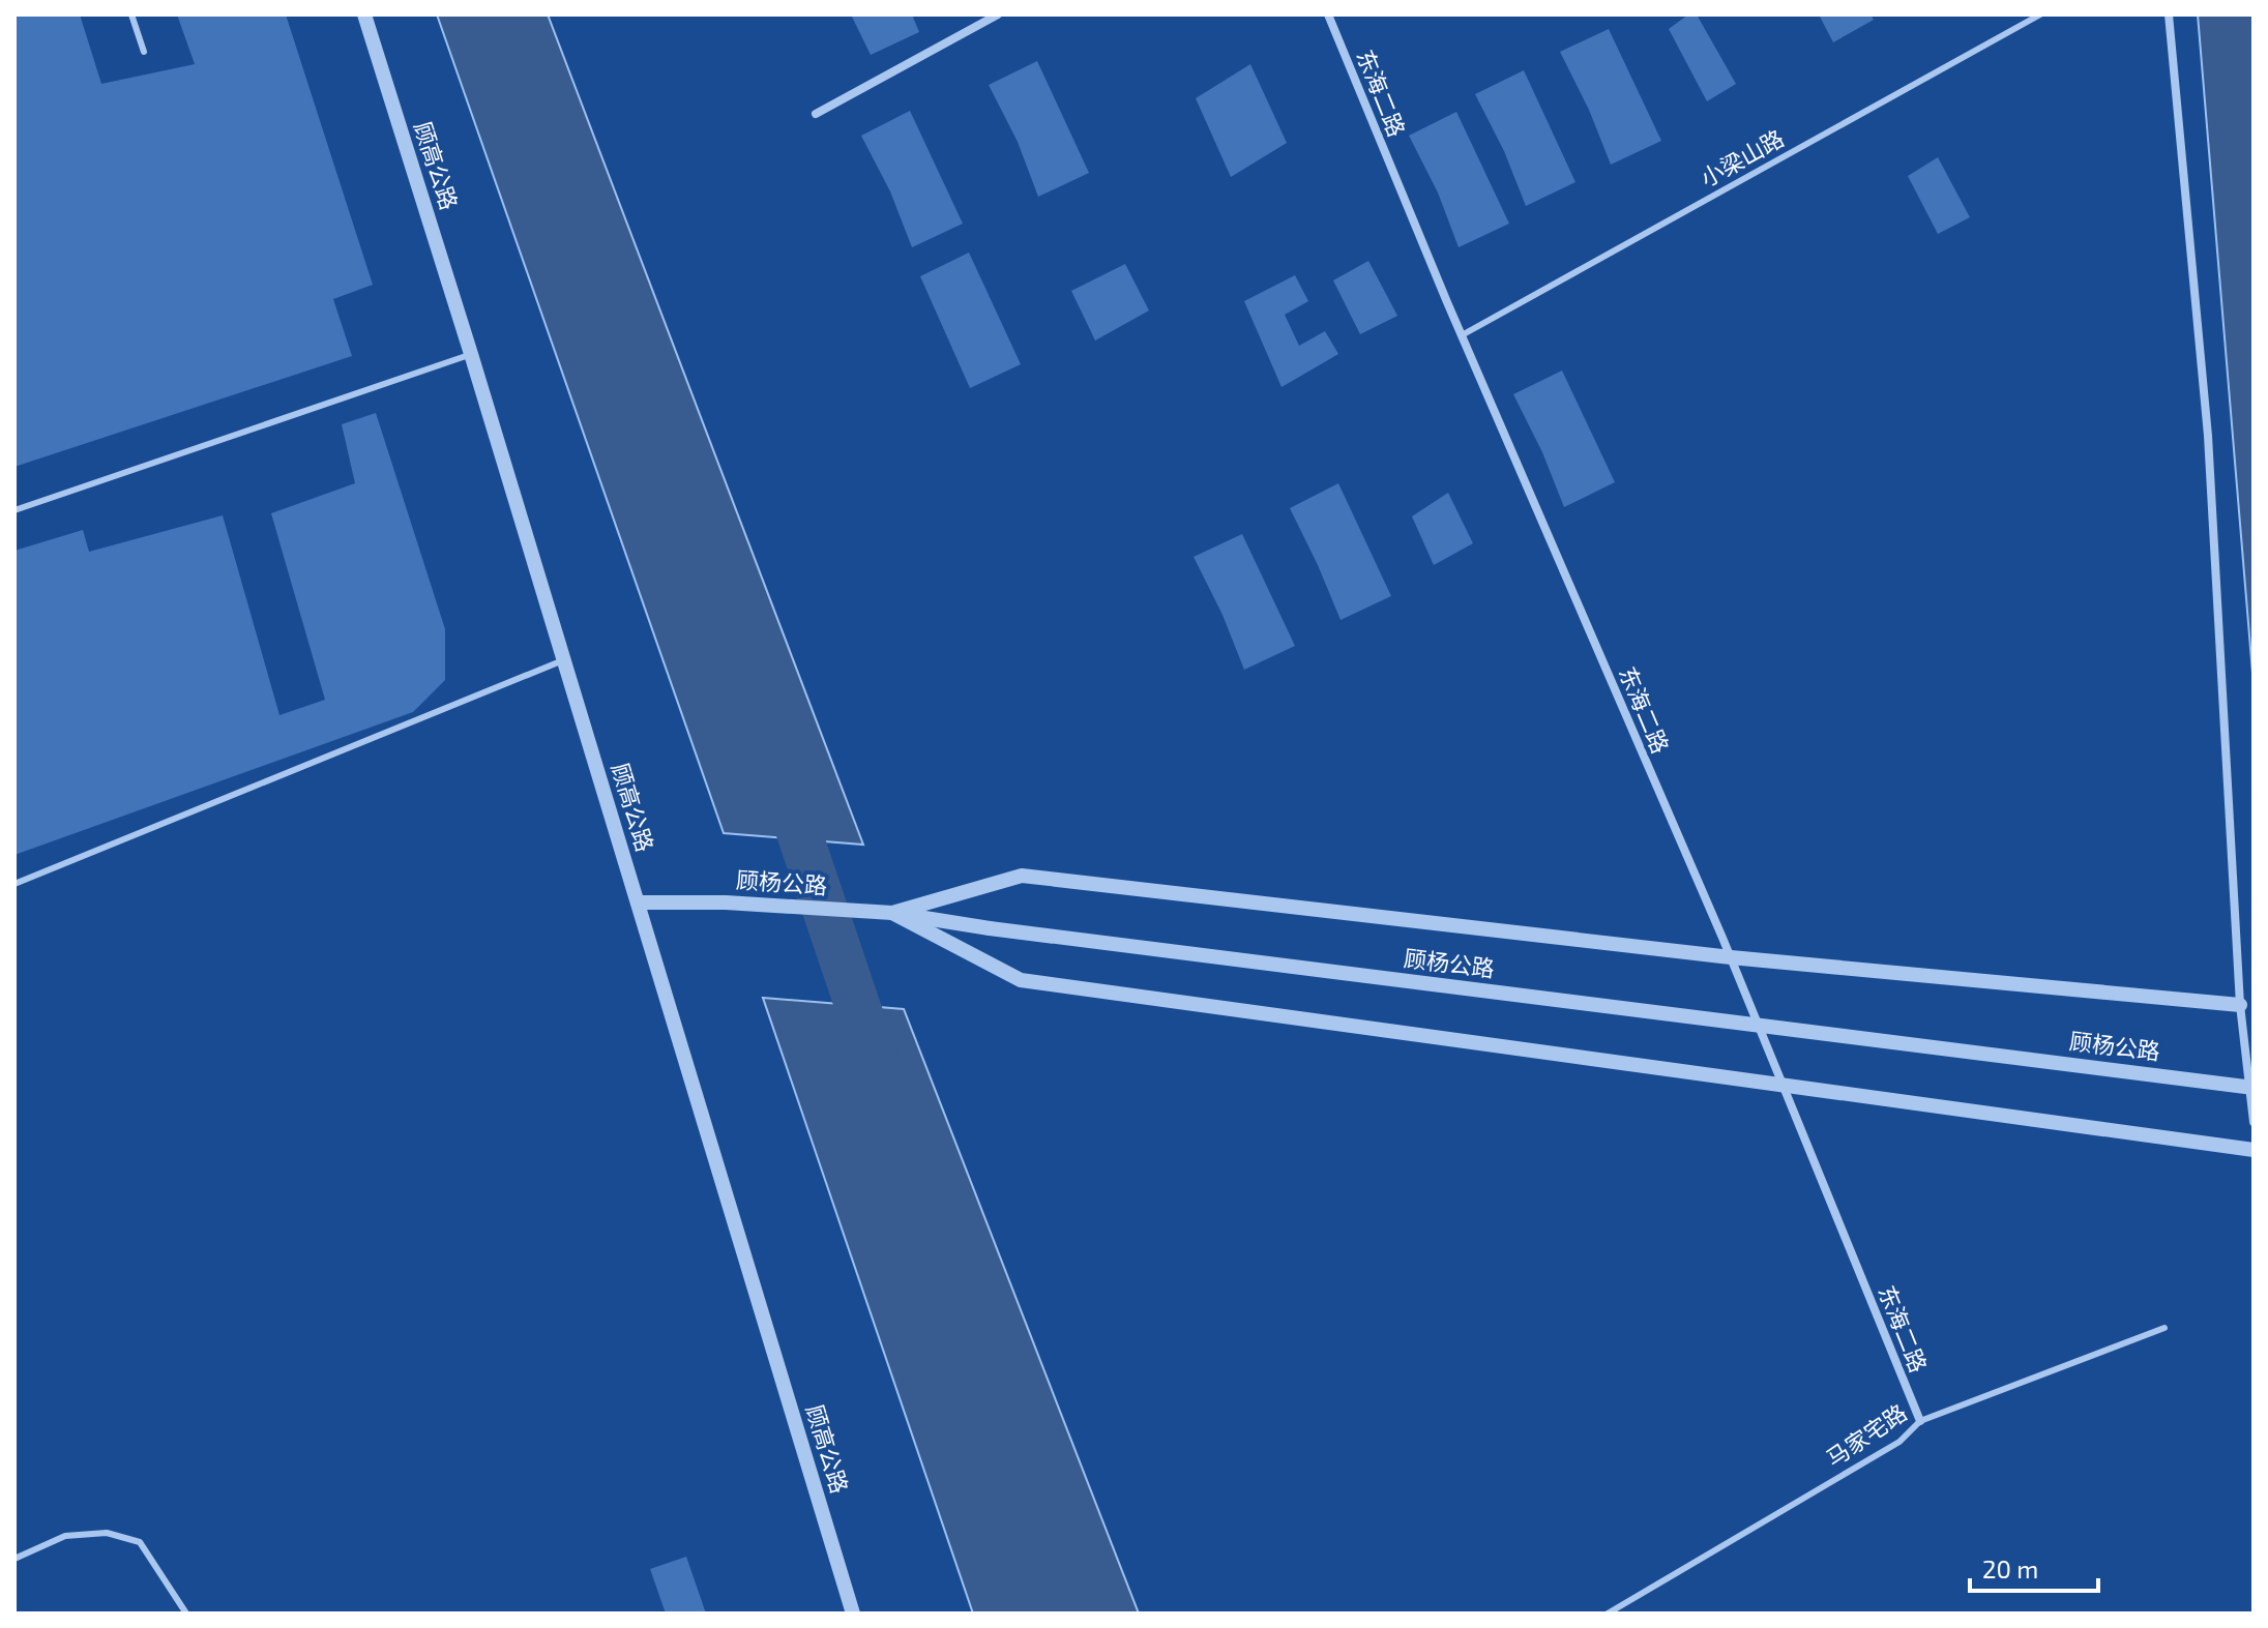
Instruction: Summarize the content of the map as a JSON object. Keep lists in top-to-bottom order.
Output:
{
  "streets": {
    "street": ["东海二路", "顾高公路", "顾杨公路"],
    "lane": ["小梁山路", "马家宅路"]
  },
  "crossings": [
    ["东海二路", "小梁山路"],
    ["东海二路", "马家宅路"],
    ["顾高公路", "顾杨公路"]
  ],
  "scale_bar": "20 m"
}
